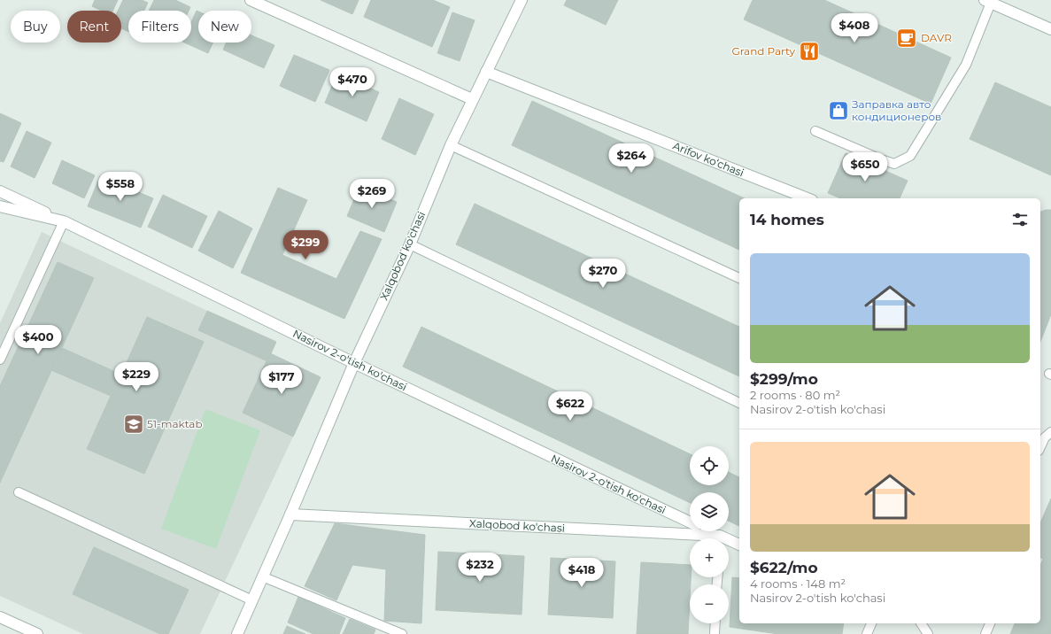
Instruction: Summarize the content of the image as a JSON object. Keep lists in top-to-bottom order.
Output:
{
  "streets": {
    "street": ["Arifov ko‘chasi", "Xalqobod ko'chasi", "Nasirov 2-o'tish ko'chasi"]
  },
  "crossings": [
    ["Arifov ko‘chasi", "Xalqobod ko'chasi"],
    ["Xalqobod ko'chasi", "Nasirov 2-o'tish ko'chasi"]
  ],
  "places": {
    "cafe": ["DAVR"],
    "restaurant": ["Grand Party"],
    "shop": ["Заправка авто кондиционеров"],
    "school or university": ["51-maktab"]
  },
  "page": {
    "chip": [
      "Buy",
      "Rent",
      "Filters",
      "New"
    ],
    "price": [
      "$408",
      "$470",
      "$264",
      "$650",
      "$558",
      "$269",
      "$299",
      "$270",
      "$400",
      "$229",
      "$177",
      "$622",
      "$232",
      "$418"
    ],
    "heading": "14 homes",
    "list": [
      {
        "name": "$299/mo",
        "note": "2 rooms · 80 m² · Nasirov 2-o'tish ko'chasi"
      },
      {
        "name": "$622/mo",
        "note": "4 rooms · 148 m² · Nasirov 2-o'tish ko'chasi"
      }
    ],
    "map_buttons": ["+", "−"]
  }
}
